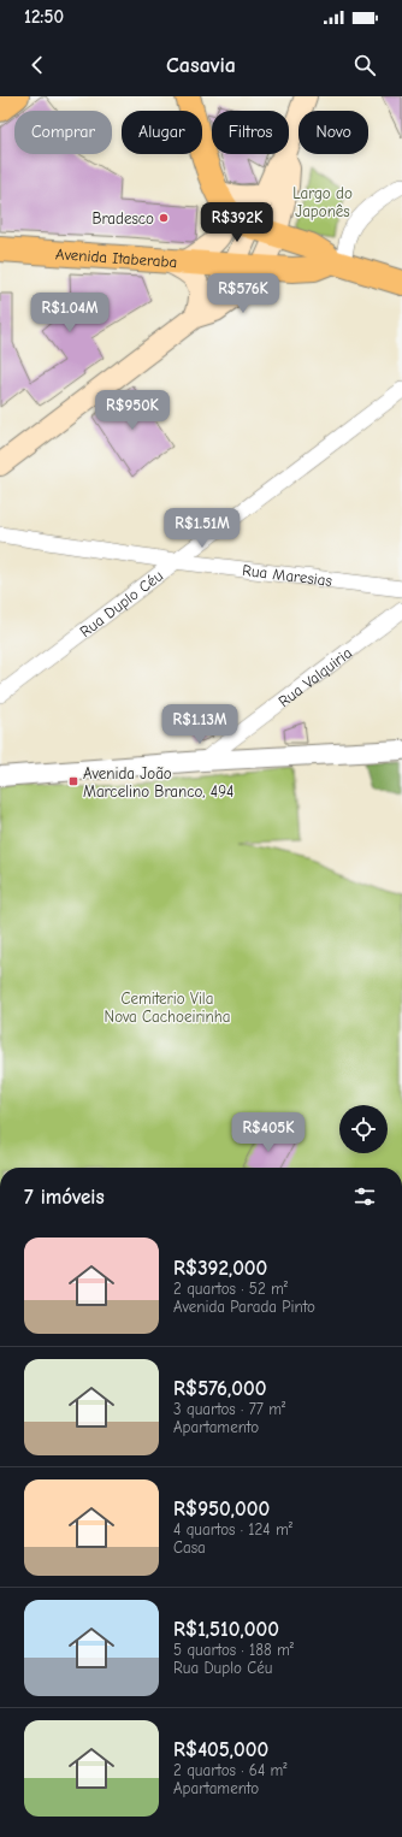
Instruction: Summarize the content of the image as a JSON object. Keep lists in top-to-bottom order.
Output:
{
  "streets": {
    "main road": ["Avenida Itaberaba"],
    "street": ["Rua Maresias", "Rua Duplo Céu", "Rua Valquiria"]
  },
  "crossings": [
    ["Rua Maresias", "Rua Duplo Céu"]
  ],
  "parks": ["Largo do Japonês", "Cemiterio Vila Nova Cachoeirinha"],
  "places": {
    "other": ["Bradesco"],
    "transit": ["Avenida João Marcelino Branco, 494"]
  },
  "page": {
    "status": "12:50",
    "header": "Casavia",
    "chip": [
      "Comprar",
      "Alugar",
      "Filtros",
      "Novo"
    ],
    "price": [
      "R$392K",
      "R$576K",
      "R$1.04M",
      "R$950K",
      "R$1.51M",
      "R$1.13M",
      "R$405K"
    ],
    "heading": "7 imóveis",
    "list": [
      {
        "name": "R$392,000",
        "note": "2 quartos · 52 m² · Avenida Parada Pinto"
      },
      {
        "name": "R$576,000",
        "note": "3 quartos · 77 m² · Apartamento"
      },
      {
        "name": "R$950,000",
        "note": "4 quartos · 124 m² · Casa"
      },
      {
        "name": "R$1,510,000",
        "note": "5 quartos · 188 m² · Rua Duplo Céu"
      },
      {
        "name": "R$405,000",
        "note": "2 quartos · 64 m² · Apartamento"
      }
    ]
  }
}
